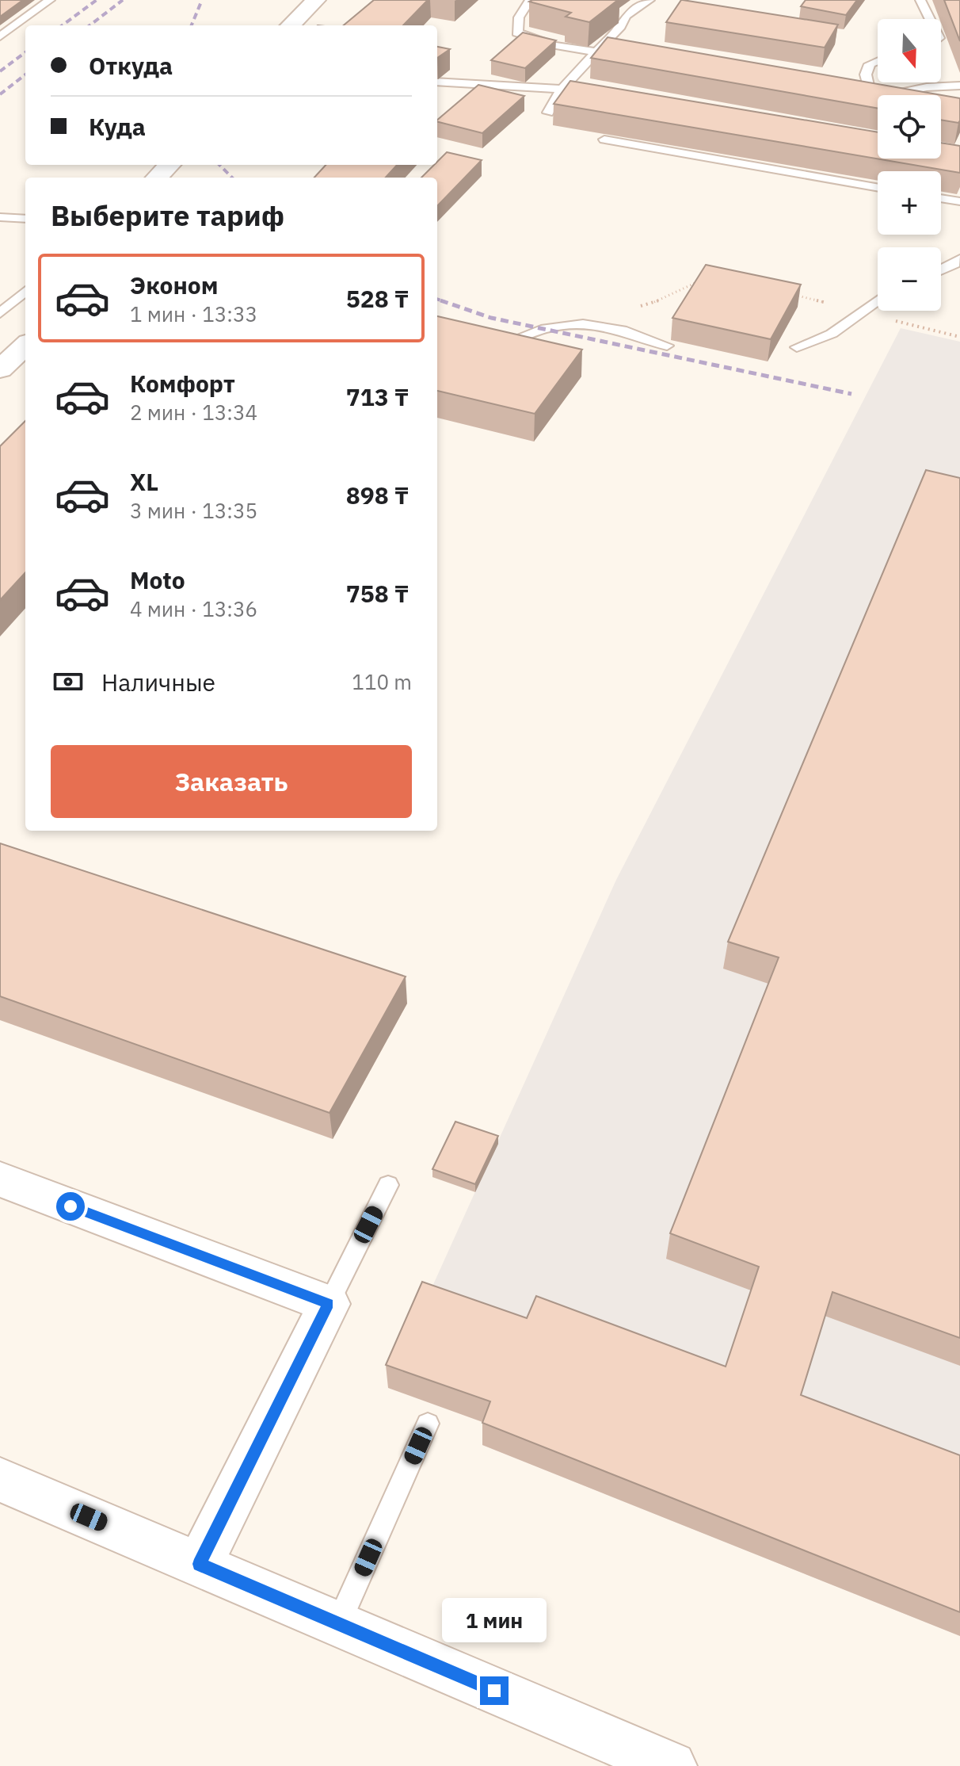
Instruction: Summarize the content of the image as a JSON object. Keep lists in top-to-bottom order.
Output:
{
  "north": "bottom",
  "page": {
    "map_buttons": ["+", "−"],
    "banner": ["Откуда", "Куда"],
    "heading": "Выберите тариф",
    "list": [
      {
        "name": "Эконом",
        "note": "1 мин · 13:33",
        "value": "528 ₸"
      },
      {
        "name": "Комфорт",
        "note": "2 мин · 13:34",
        "value": "713 ₸"
      },
      {
        "name": "XL",
        "note": "3 мин · 13:35",
        "value": "898 ₸"
      },
      {
        "name": "Moto",
        "note": "4 мин · 13:36",
        "value": "758 ₸"
      }
    ],
    "pay": ["Наличные", "110 m"],
    "buttons": "Заказать",
    "bubble": "1 мин"
  }
}
